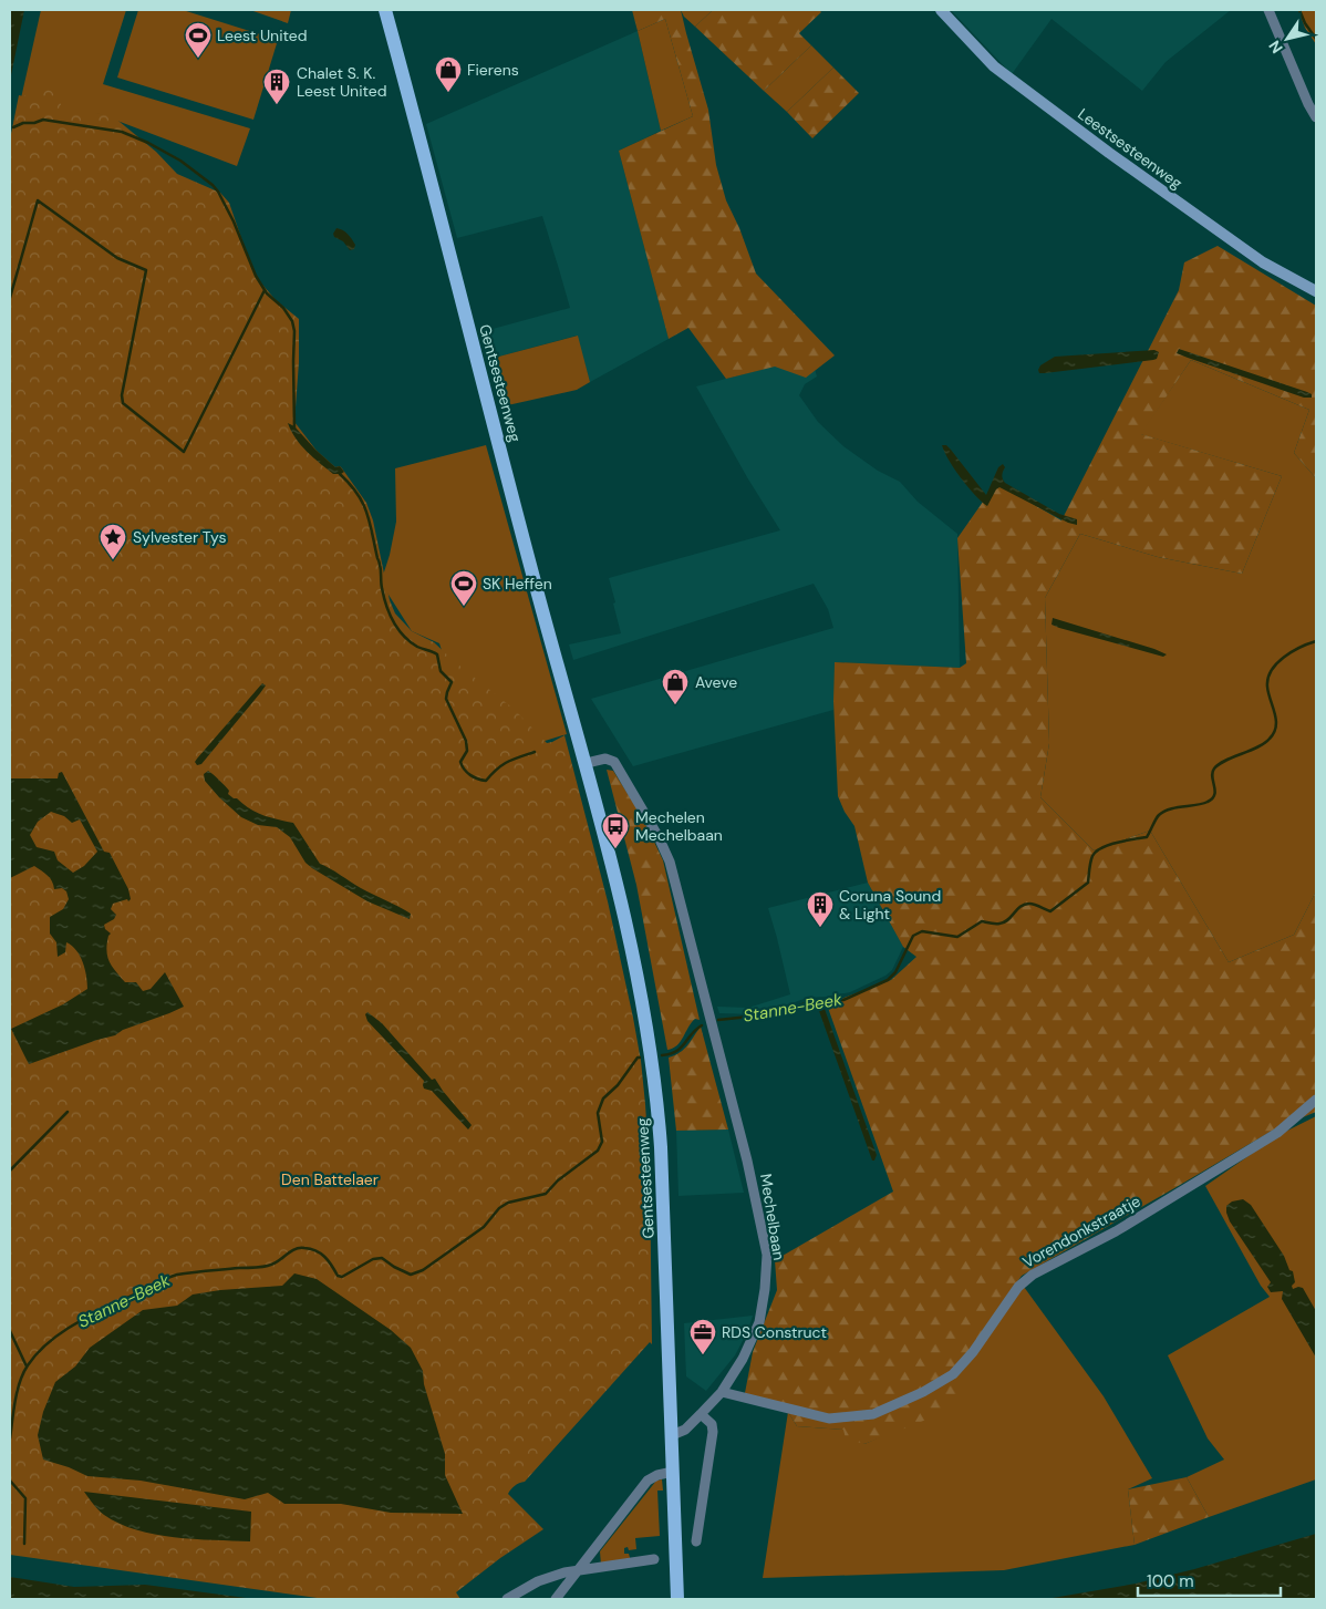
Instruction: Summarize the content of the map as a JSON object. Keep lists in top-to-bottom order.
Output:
{
  "streets": {
    "main road": ["Gentsesteenweg"],
    "street": ["Leestsesteenweg", "Mechelbaan", "Vorendonkstraatje"]
  },
  "crossings": [
    ["Gentsesteenweg", "Mechelbaan"],
    ["Mechelbaan", "Vorendonkstraatje"]
  ],
  "water": ["Stanne-Beek"],
  "parks": ["Den Battelaer"],
  "places": {
    "sports": ["Leest United", "SK Heffen"],
    "shop": ["Fierens", "Aveve"],
    "building": ["Chalet S. K. Leest United", "Coruna Sound & Light"],
    "place": ["Sylvester Tys"],
    "bus stop": ["Mechelen Mechelbaan"],
    "office": ["RDS Construct"]
  },
  "scale_bar": "100 m",
  "north": "bottom left"
}
